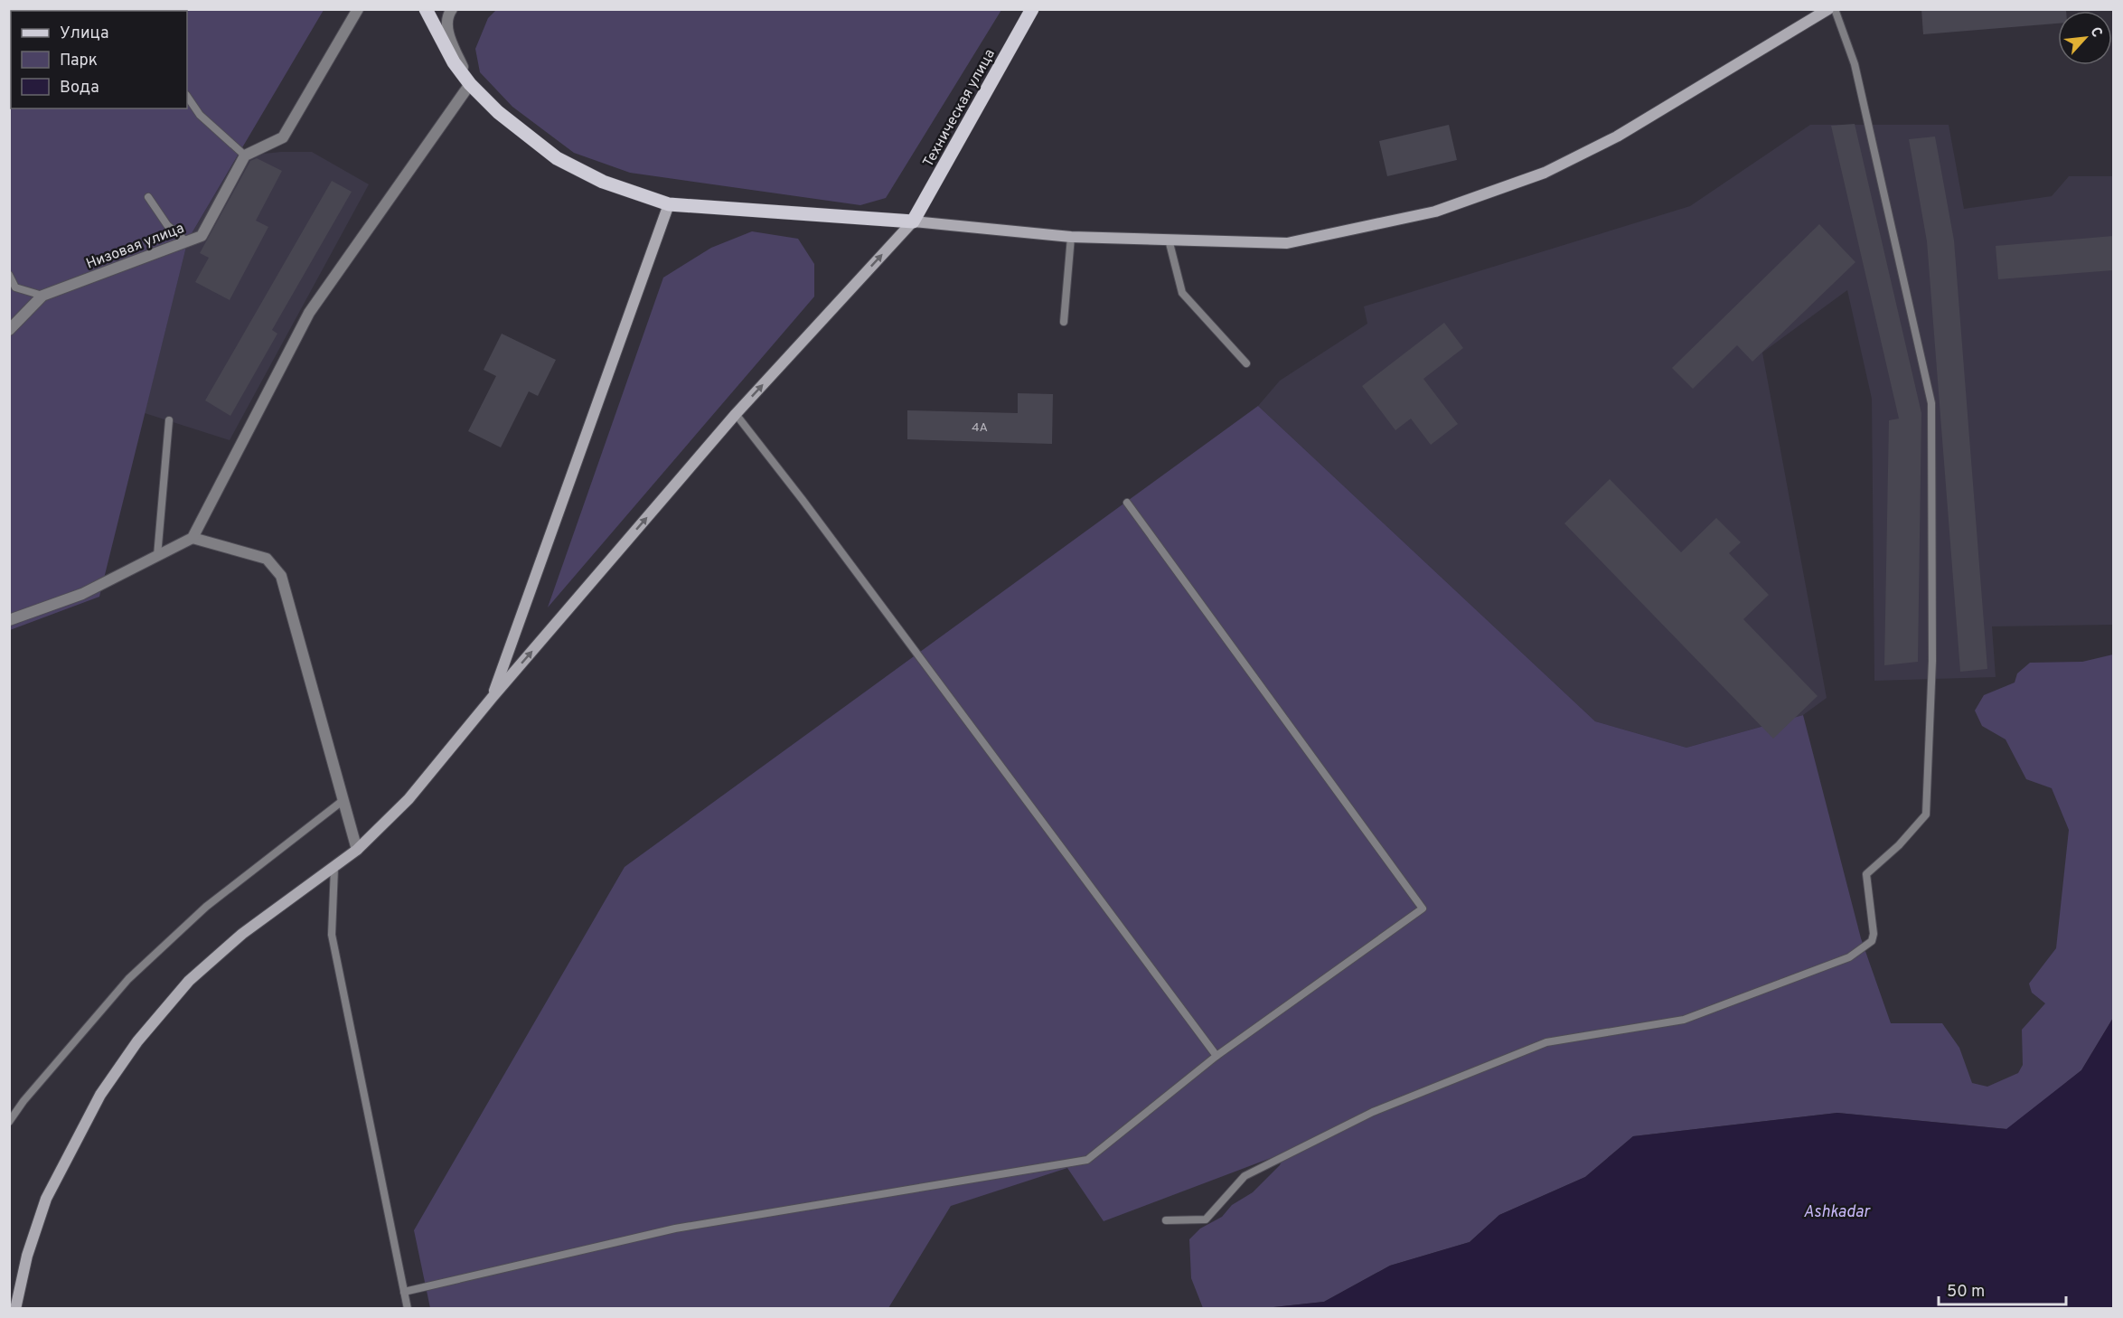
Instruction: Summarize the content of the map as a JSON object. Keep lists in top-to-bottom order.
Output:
{
  "streets": {
    "main road": ["Техническая улица"],
    "street": ["Низовая улица"]
  },
  "water": ["Ashkadar"],
  "house_numbers": ["4А"],
  "legend": ["Улица", "Парк", "Вода"],
  "scale_bar": "50 m",
  "north": "top right"
}
